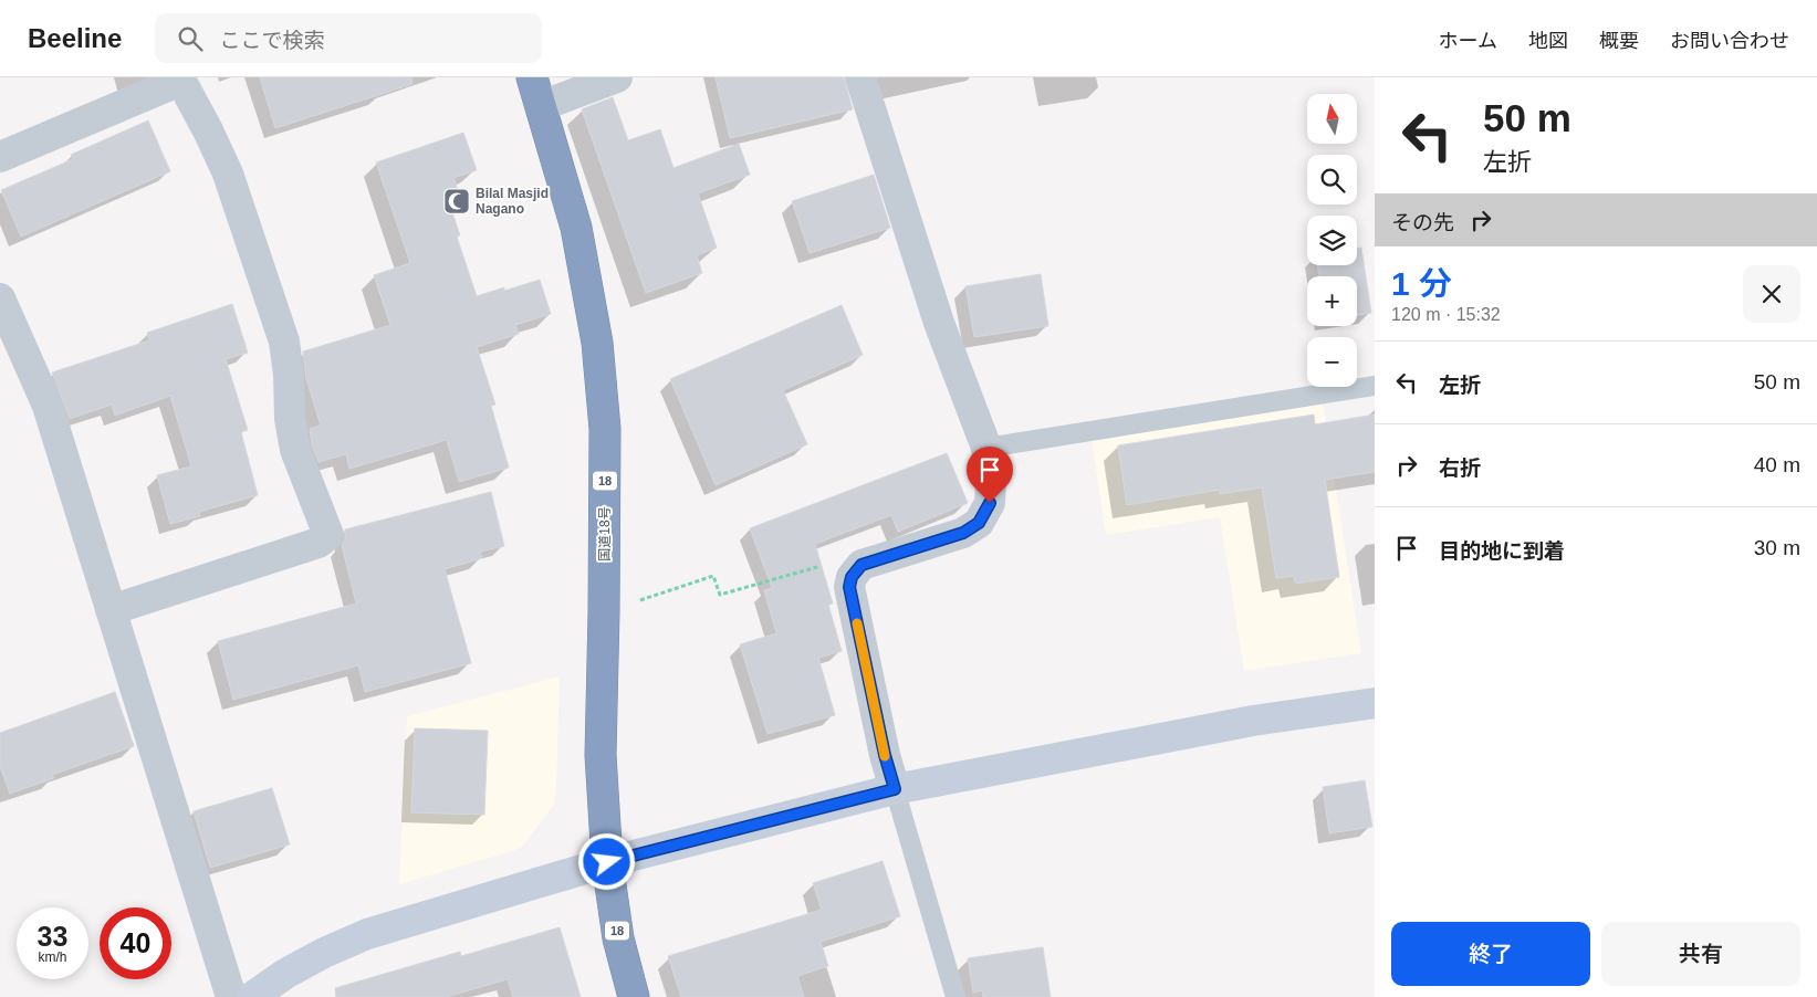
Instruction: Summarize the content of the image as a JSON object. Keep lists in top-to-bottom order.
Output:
{
  "streets": {
    "highway": ["18", "国道18号"]
  },
  "places": {
    "mosque": ["Bilal Masjid Nagano"]
  },
  "north": "top",
  "page": {
    "header": "Beeline",
    "search": "ここで検索",
    "nav": [
      "ホーム",
      "地図",
      "概要",
      "お問い合わせ"
    ],
    "turn": ["50 m", "左折"],
    "map_buttons": ["+", "−"],
    "then": "その先",
    "heading": ["1 分", "120 m · 15:32"],
    "list": [
      {
        "name": "左折",
        "value": "50 m"
      },
      {
        "name": "右折",
        "value": "40 m"
      },
      {
        "name": "目的地に到着",
        "value": "30 m"
      }
    ],
    "speed": "33 km/h",
    "limit": "40",
    "buttons": ["終了", "共有"]
  }
}
